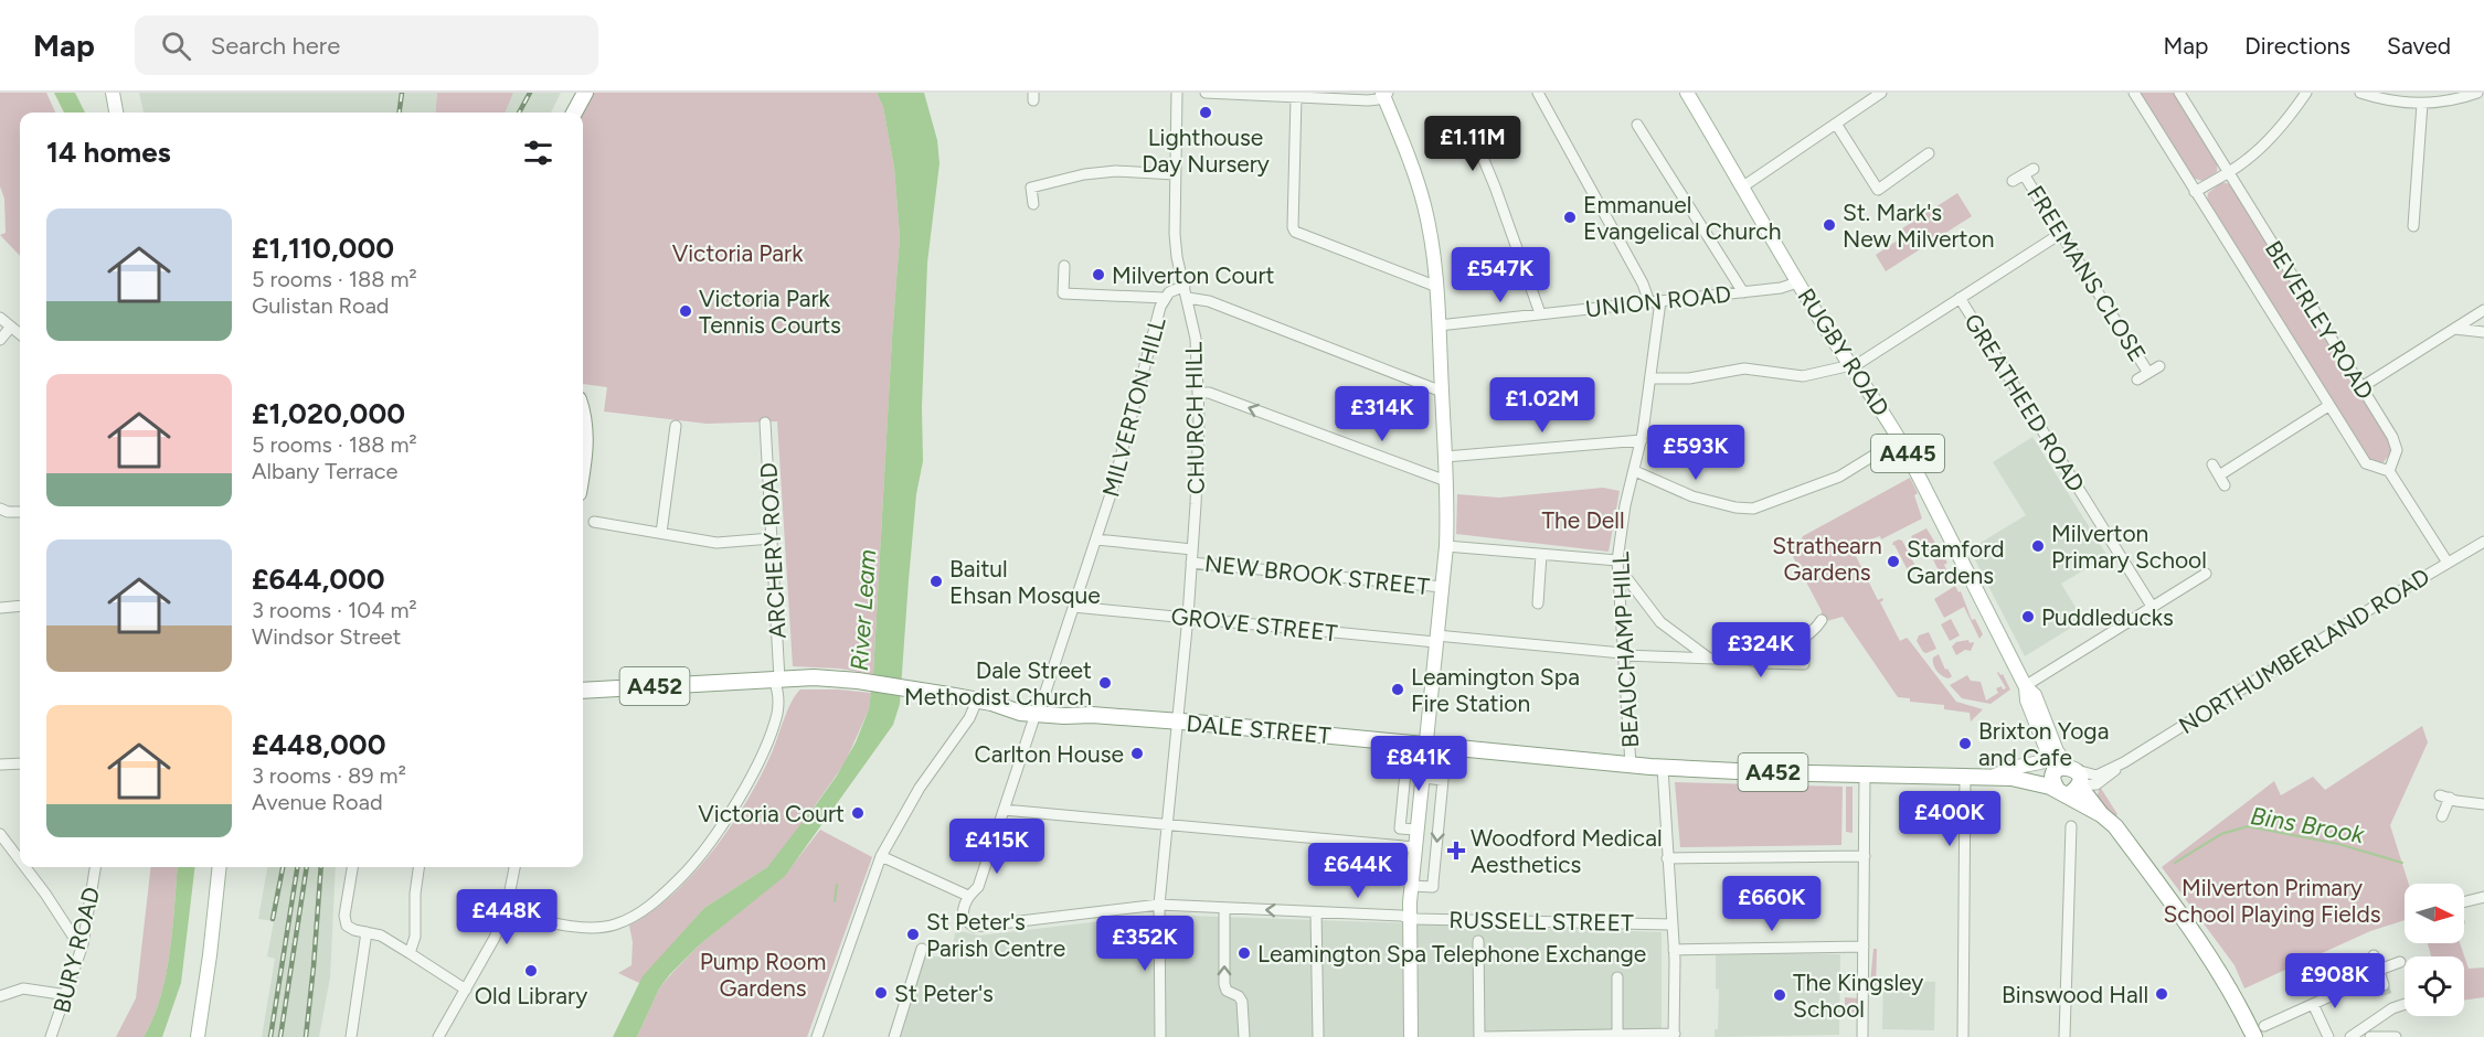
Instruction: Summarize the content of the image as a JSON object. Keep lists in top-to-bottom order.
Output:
{
  "streets": {
    "highway": ["A452", "DALE STREET"],
    "main road": ["RUGBY ROAD", "A445"],
    "street": [
      "FREEMANS CLOSE",
      "UNION ROAD",
      "BEVERLEY ROAD",
      "GREATHEED ROAD",
      "MILVERTON HILL",
      "CHURCH HILL",
      "ARCHERY ROAD",
      "NEW BROOK STREET",
      "GROVE STREET",
      "BEAUCHAMP HILL",
      "NORTHUMBERLAND ROAD",
      "RUSSELL STREET",
      "BURY ROAD"
    ]
  },
  "crossings": [
    ["UNION ROAD", "RUGBY ROAD"],
    ["UNION ROAD", "BEAUCHAMP HILL"],
    ["RUGBY ROAD", "NORTHUMBERLAND ROAD"],
    ["RUGBY ROAD", "A452"],
    ["MILVERTON HILL", "CHURCH HILL"],
    ["MILVERTON HILL", "GROVE STREET"],
    ["MILVERTON HILL", "A452"],
    ["MILVERTON HILL", "DALE STREET"],
    ["MILVERTON HILL", "RUSSELL STREET"],
    ["CHURCH HILL", "NEW BROOK STREET"],
    ["CHURCH HILL", "GROVE STREET"],
    ["CHURCH HILL", "DALE STREET"],
    ["CHURCH HILL", "RUSSELL STREET"],
    ["ARCHERY ROAD", "A452"],
    ["GROVE STREET", "BEAUCHAMP HILL"],
    ["BEAUCHAMP HILL", "A452"],
    ["NORTHUMBERLAND ROAD", "A452"],
    ["A452", "DALE STREET"]
  ],
  "water": ["River Leam", "Bins Brook"],
  "parks": [
    "Victoria Park",
    "The Dell",
    "Strathearn Gardens",
    "Milverton Primary School Playing Fields",
    "Pump Room Gardens"
  ],
  "places": {
    "other": [
      "Lighthouse Day Nursery",
      "Emmanuel Evangelical Church",
      "St. Mark's New Milverton",
      "Milverton Court",
      "Victoria Park Tennis Courts",
      "Milverton Primary School",
      "Stamford Gardens",
      "Baitul Ehsan Mosque",
      "Puddleducks",
      "Dale Street Methodist Church",
      "Leamington Spa Fire Station",
      "Brixton Yoga and Cafe",
      "Carlton House",
      "Victoria Court",
      "St Peter's Parish Centre",
      "Leamington Spa Telephone Exchange",
      "Old Library",
      "St Peter's",
      "Binswood Hall",
      "The Kingsley School"
    ],
    "health": ["Woodford Medical Aesthetics"]
  },
  "north": "right",
  "page": {
    "header": "Map",
    "search": "Search here",
    "nav": ["Map", "Directions", "Saved"],
    "heading": "14 homes",
    "price": [
      "£1.11M",
      "£547K",
      "£1.02M",
      "£314K",
      "£593K",
      "£324K",
      "£841K",
      "£400K",
      "£415K",
      "£644K",
      "£660K",
      "£448K",
      "£352K",
      "£908K"
    ],
    "list": [
      {
        "name": "£1,110,000",
        "note": "5 rooms · 188 m² · Gulistan Road"
      },
      {
        "name": "£1,020,000",
        "note": "5 rooms · 188 m² · Albany Terrace"
      },
      {
        "name": "£644,000",
        "note": "3 rooms · 104 m² · Windsor Street"
      },
      {
        "name": "£448,000",
        "note": "3 rooms · 89 m² · Avenue Road"
      }
    ]
  }
}
